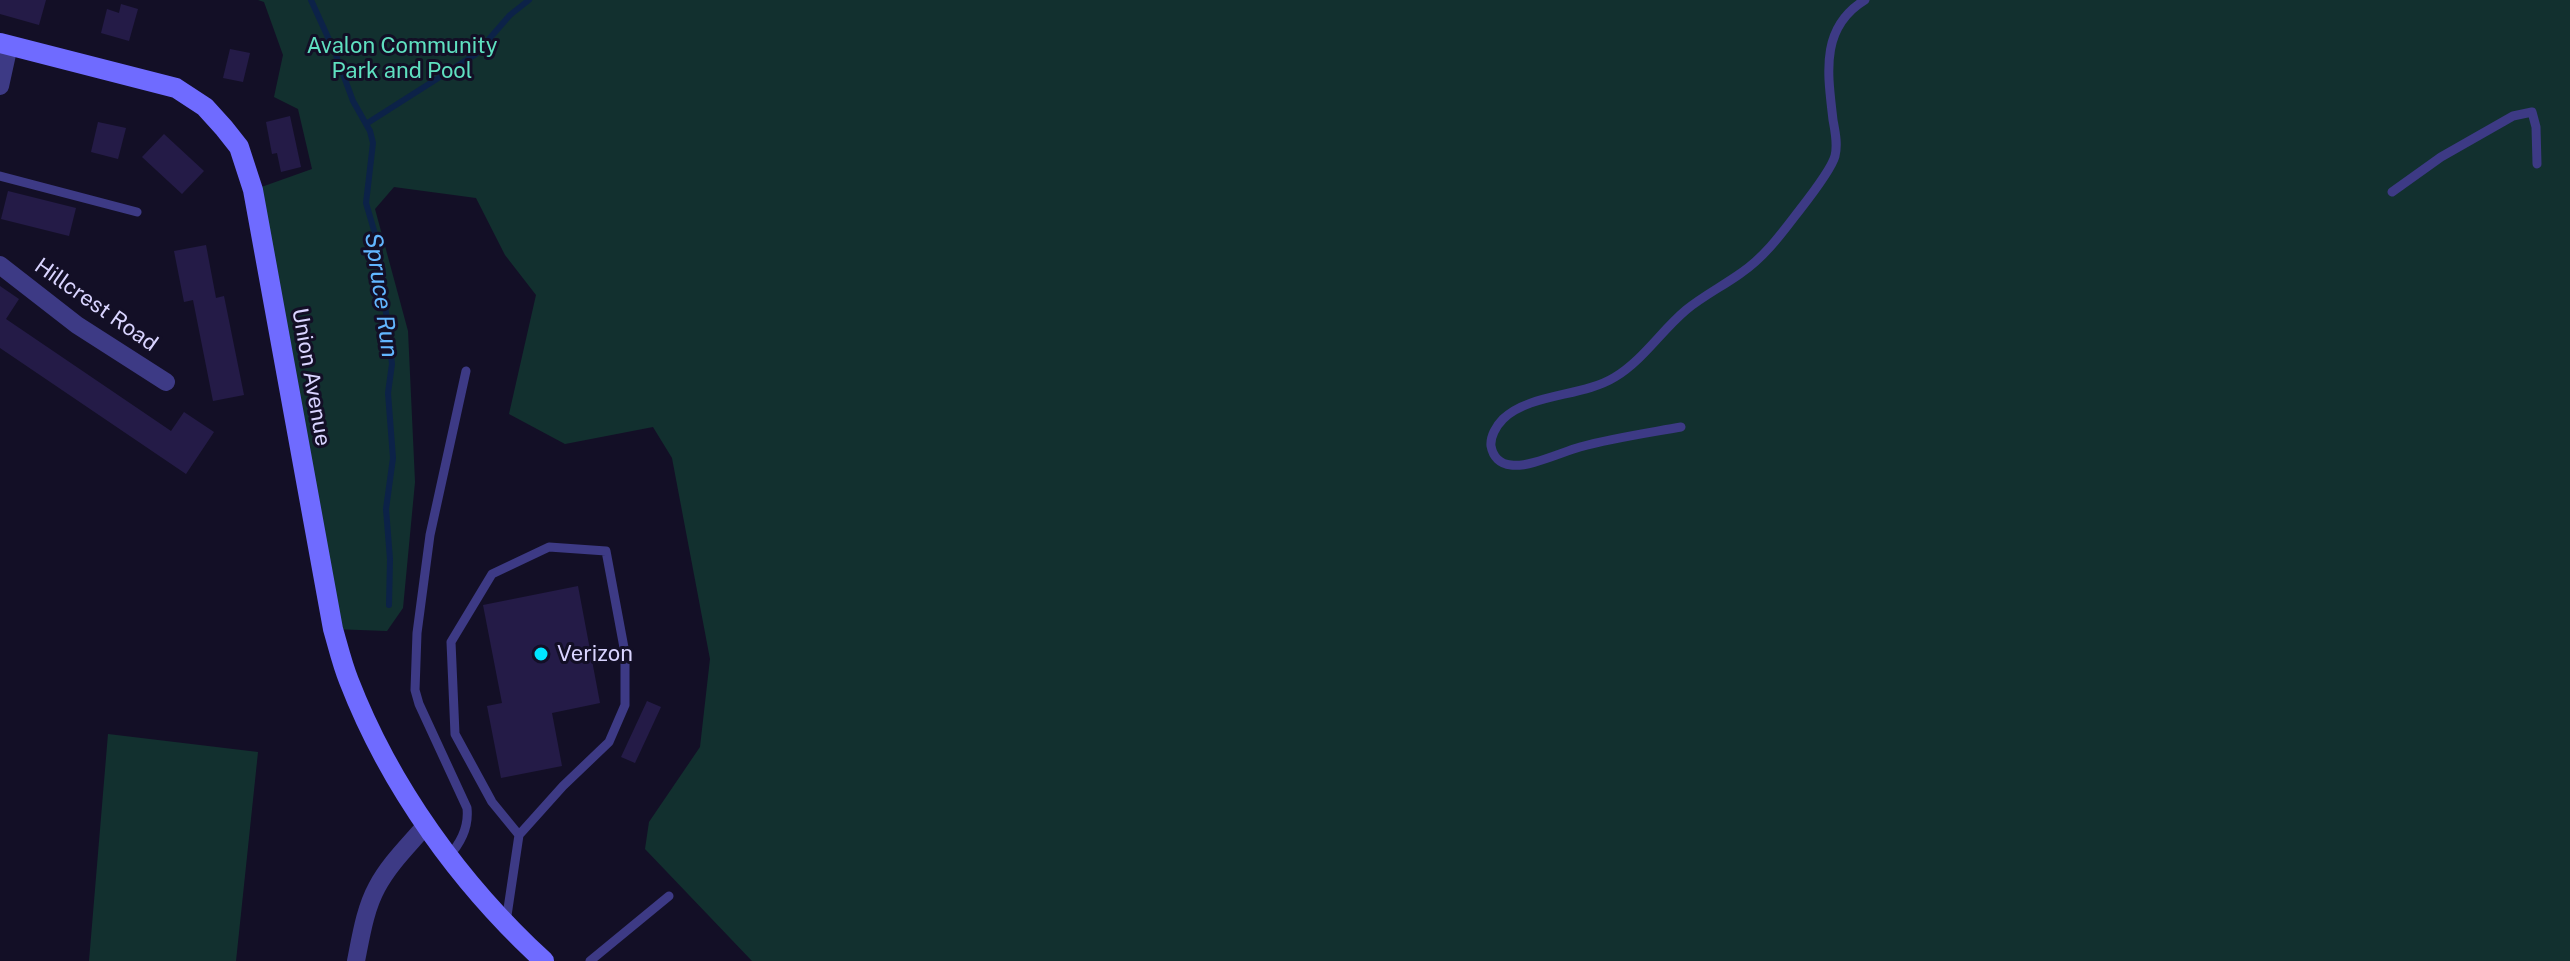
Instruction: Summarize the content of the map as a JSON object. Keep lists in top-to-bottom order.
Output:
{
  "streets": {
    "street": ["Hillcrest Road", "Union Avenue"]
  },
  "water": ["Spruce Run"],
  "parks": ["Avalon Community Park and Pool"],
  "places": ["Verizon"]
}
